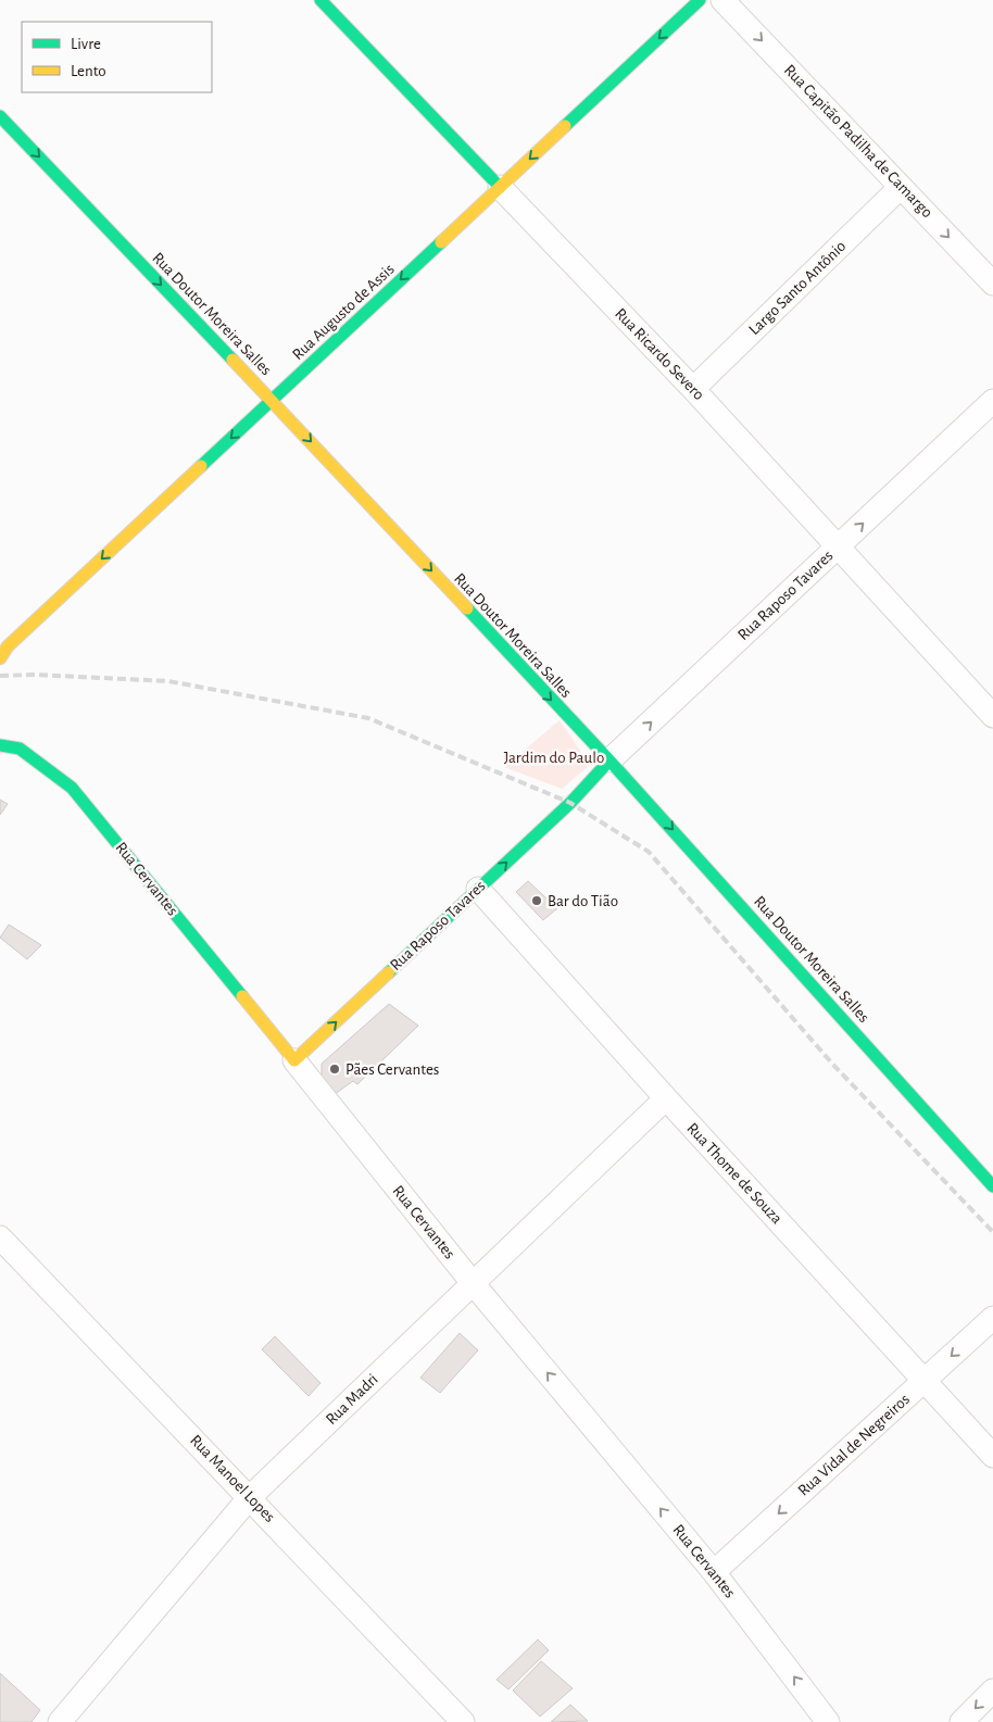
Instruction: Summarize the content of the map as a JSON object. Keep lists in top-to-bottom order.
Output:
{
  "streets": {
    "street": [
      "Rua Capitão Padilha de Camargo",
      "Largo Santo Antônio",
      "Rua Augusto de Assis",
      "Rua Doutor Moreira Salles",
      "Rua Ricardo Severo",
      "Rua Raposo Tavares",
      "Rua Cervantes",
      "Rua Thome de Souza",
      "Rua Madri",
      "Rua Vidal de Negreiros",
      "Rua Manoel Lopes"
    ]
  },
  "crossings": [
    ["Rua Capitão Padilha de Camargo", "Largo Santo Antônio"],
    ["Largo Santo Antônio", "Rua Ricardo Severo"],
    ["Rua Augusto de Assis", "Rua Doutor Moreira Salles"],
    ["Rua Augusto de Assis", "Rua Ricardo Severo"],
    ["Rua Doutor Moreira Salles", "Rua Raposo Tavares"],
    ["Rua Ricardo Severo", "Rua Raposo Tavares"],
    ["Rua Raposo Tavares", "Rua Cervantes"],
    ["Rua Raposo Tavares", "Rua Thome de Souza"],
    ["Rua Cervantes", "Rua Madri"],
    ["Rua Cervantes", "Rua Vidal de Negreiros"],
    ["Rua Thome de Souza", "Rua Madri"],
    ["Rua Thome de Souza", "Rua Vidal de Negreiros"],
    ["Rua Madri", "Rua Manoel Lopes"]
  ],
  "one_way": [
    "Rua Capitão Padilha de Camargo",
    "Rua Augusto de Assis",
    "Rua Doutor Moreira Salles",
    "Rua Raposo Tavares",
    "Rua Cervantes",
    "Rua Vidal de Negreiros"
  ],
  "parks": ["Jardim do Paulo"],
  "places": ["Bar do Tião", "Pães Cervantes"],
  "legend": ["Livre", "Lento"]
}
